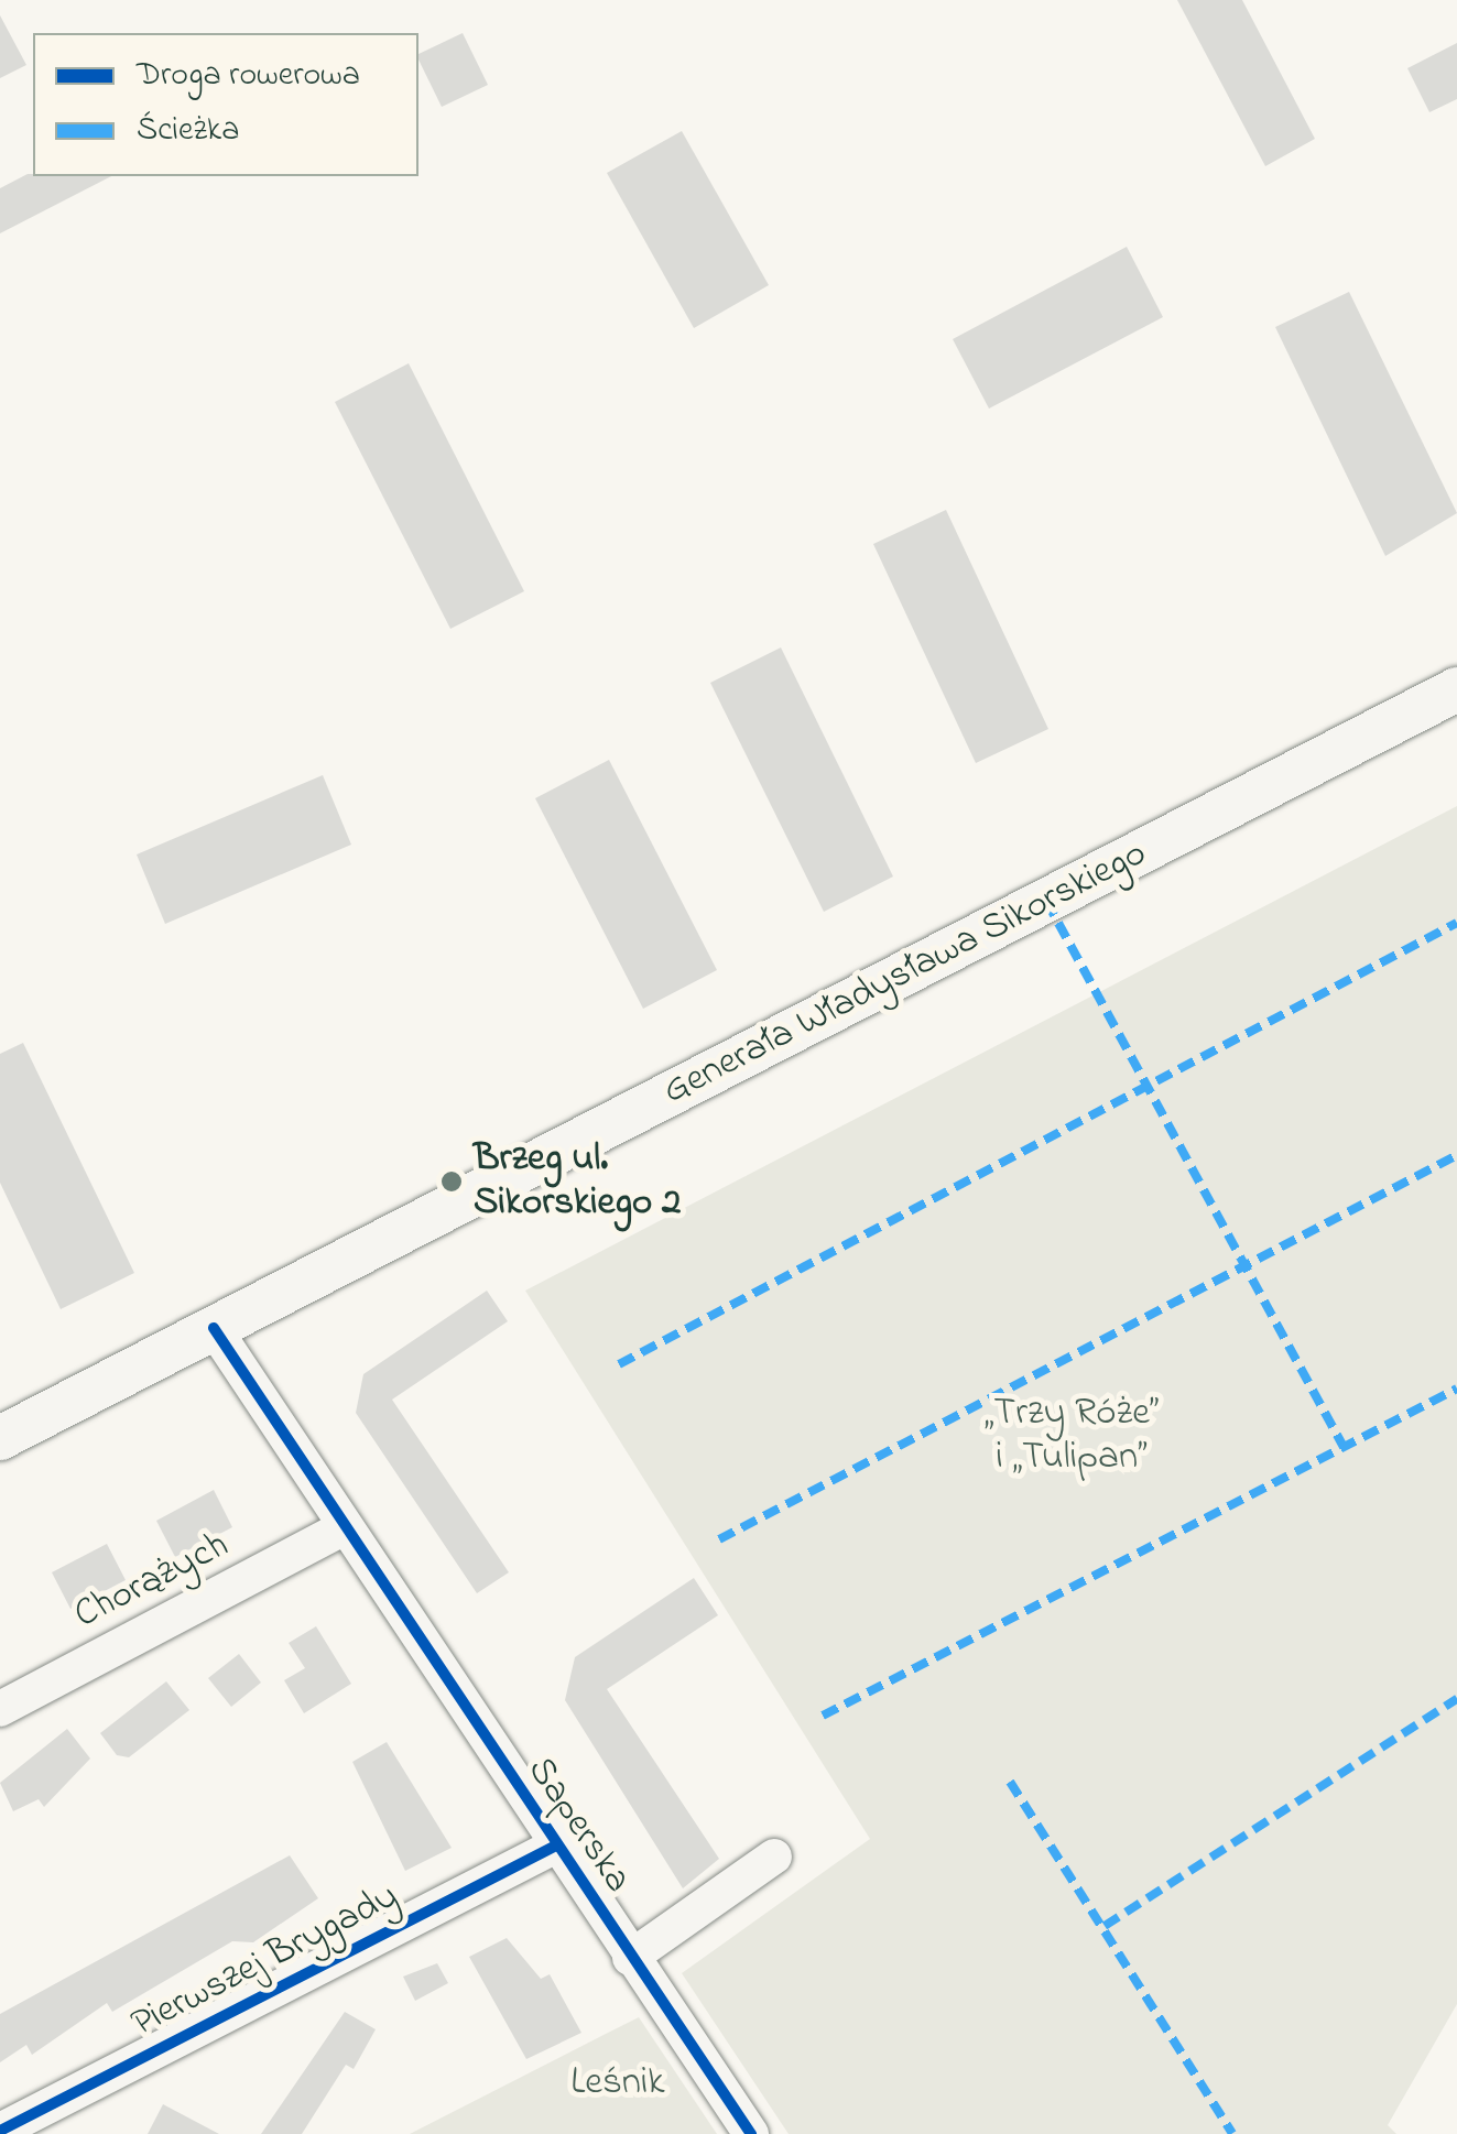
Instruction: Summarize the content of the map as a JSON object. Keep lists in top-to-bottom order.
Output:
{
  "streets": {
    "main road": ["Generała Władysława Sikorskiego"],
    "street": ["Chorążych", "Saperska", "Pierwszej Brygady"]
  },
  "crossings": [
    ["Generała Władysława Sikorskiego", "Saperska"],
    ["Chorążych", "Saperska"],
    ["Saperska", "Pierwszej Brygady"]
  ],
  "parks": ["„Trzy Róże” i „Tulipan”", "Leśnik"],
  "places": ["Brzeg ul. Sikorskiego 2"],
  "legend": ["Droga rowerowa", "Ścieżka"]
}
